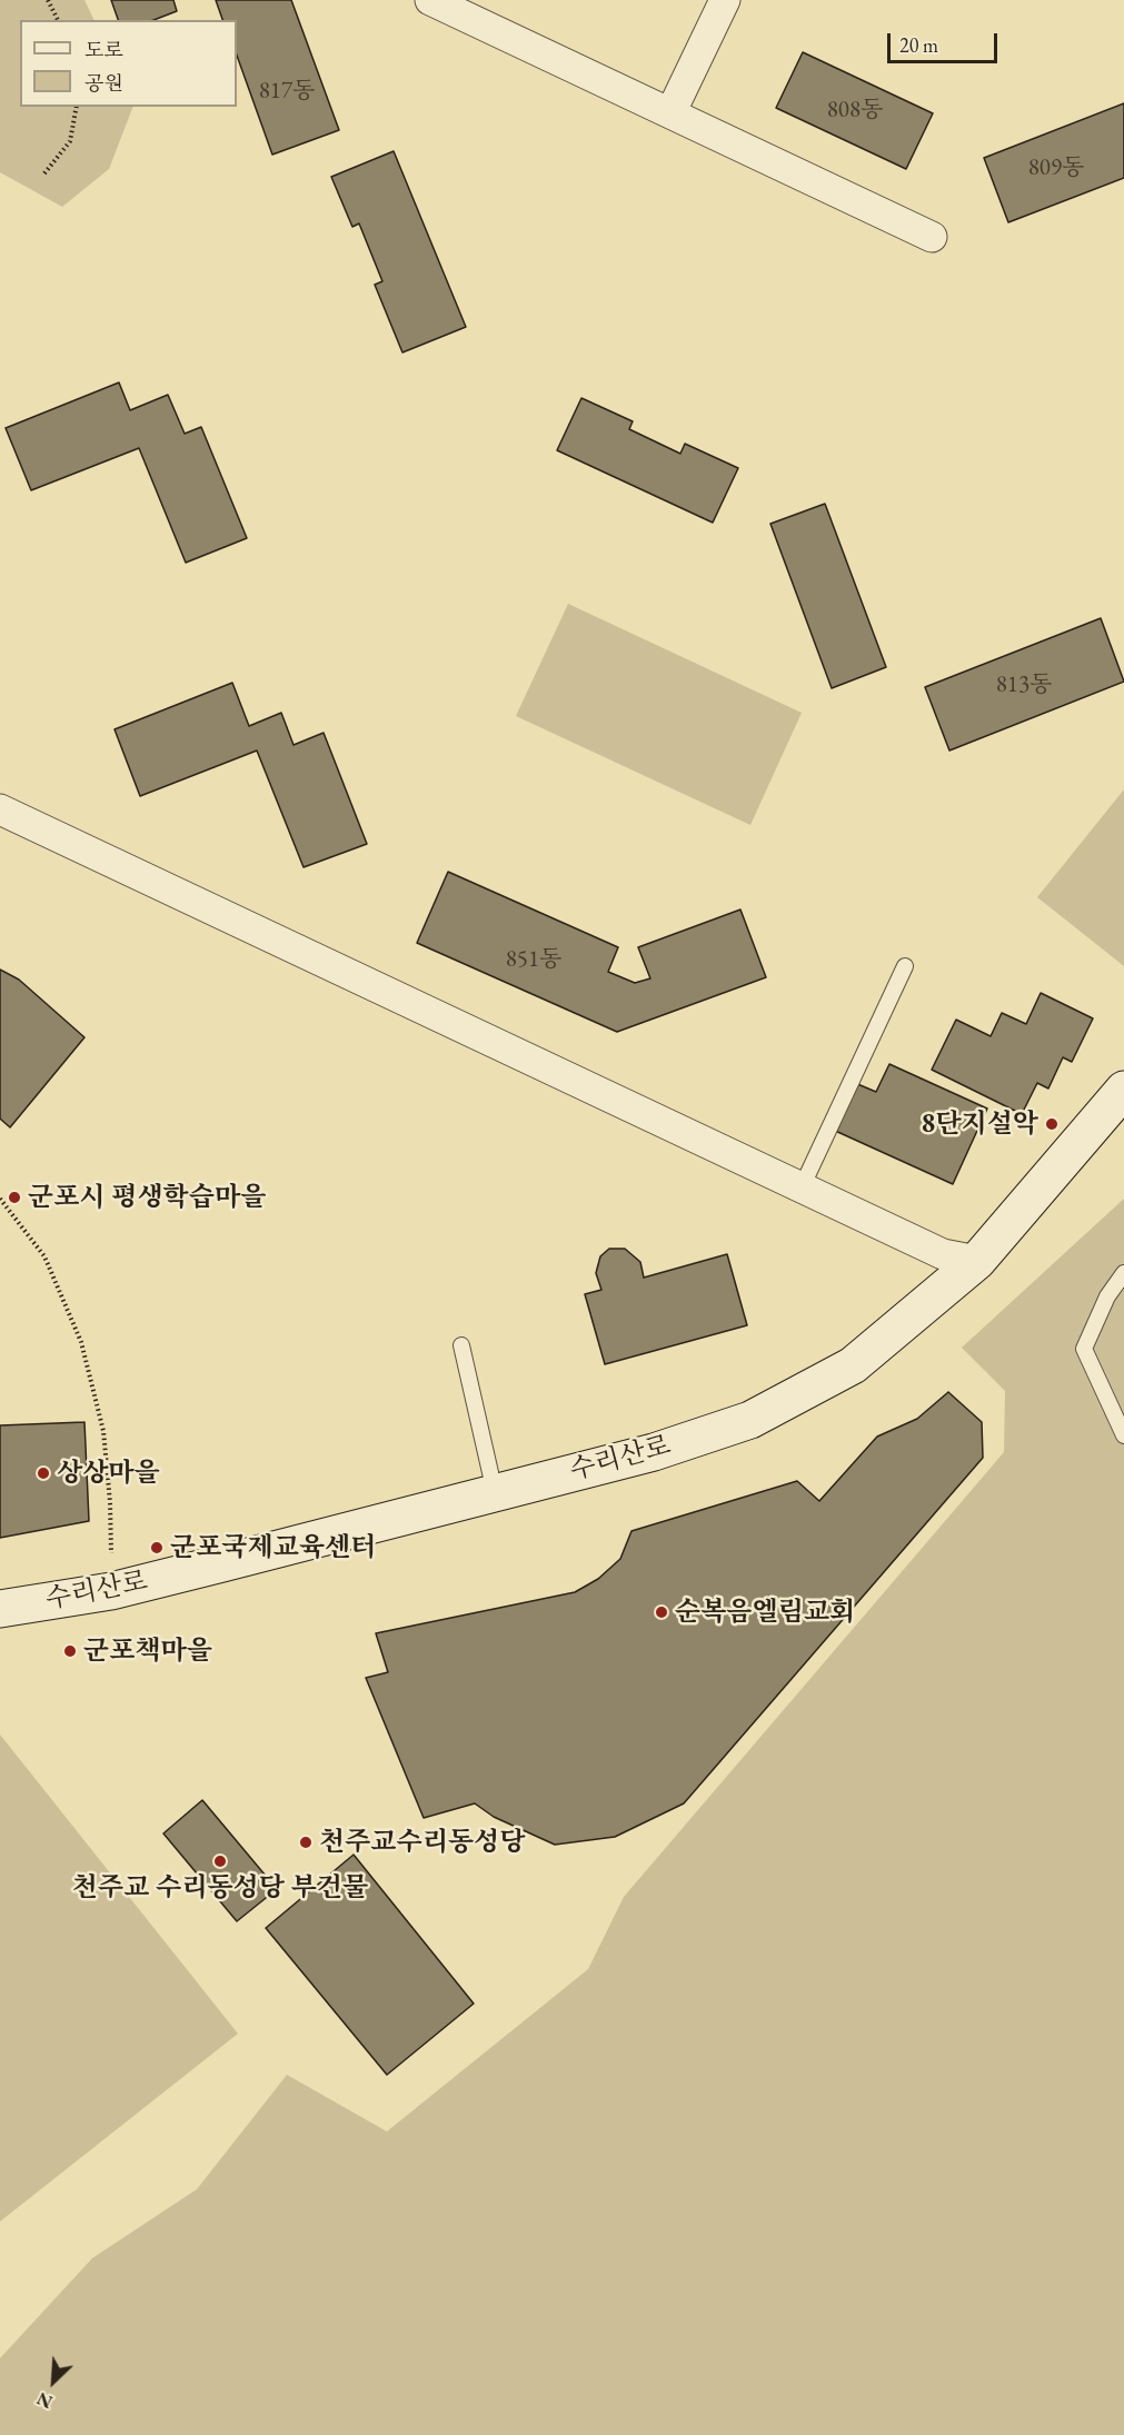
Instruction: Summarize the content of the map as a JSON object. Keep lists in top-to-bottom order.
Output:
{
  "streets": {
    "street": ["수리산로"]
  },
  "places": [
    "8단지설악",
    "군포시 평생학습마을",
    "상상마을",
    "군포국제교육센터",
    "순복음엘림교회",
    "군포책마을",
    "천주교수리동성당",
    "천주교 수리동성당 부건물"
  ],
  "house_numbers": [
    "817동",
    "808동",
    "809동",
    "813동",
    "851동"
  ],
  "legend": ["도로", "공원"],
  "scale_bar": "20 m",
  "north": "bottom left"
}
